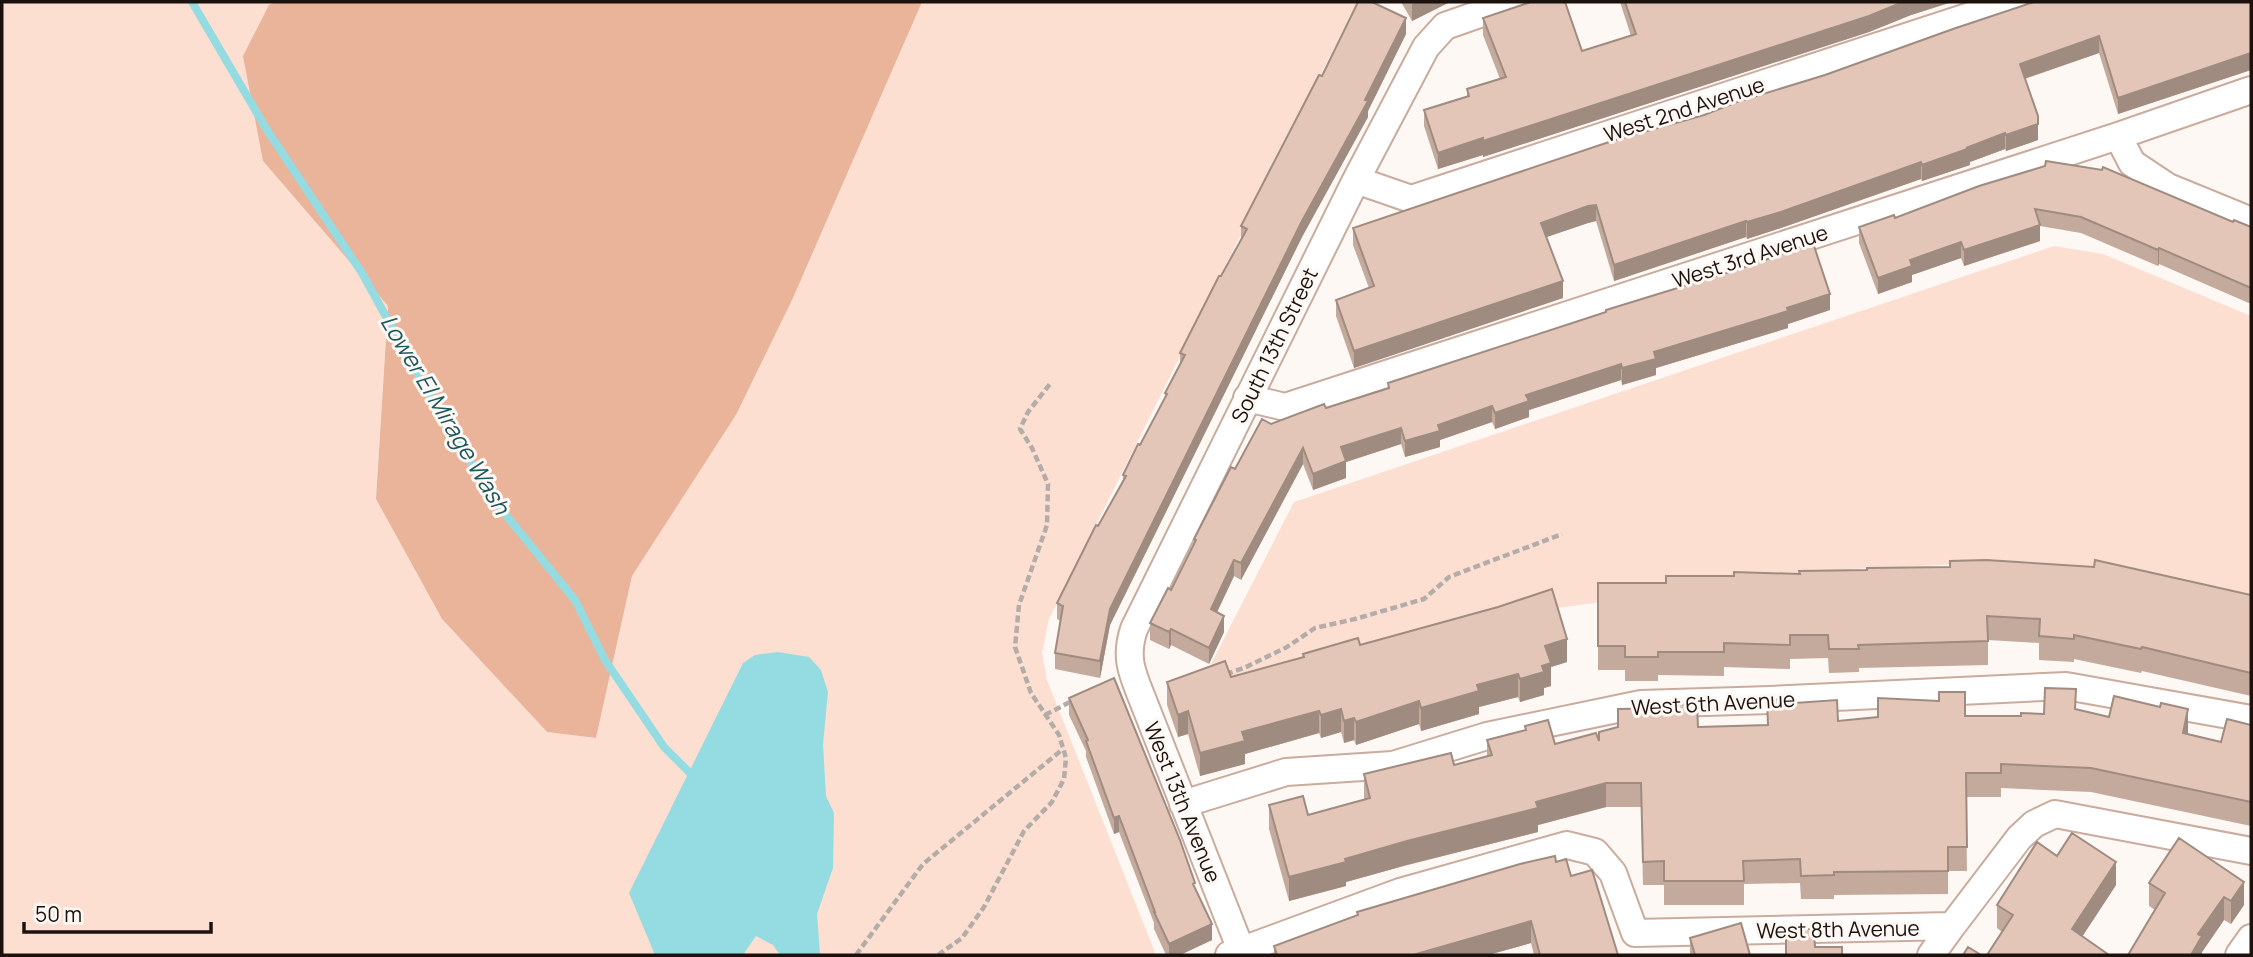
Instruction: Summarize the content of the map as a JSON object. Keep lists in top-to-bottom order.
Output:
{
  "streets": {
    "street": [
      "West 2nd Avenue",
      "West 3rd Avenue",
      "South 13th Street",
      "West 6th Avenue",
      "West 13th Avenue",
      "West 8th Avenue"
    ]
  },
  "crossings": [
    ["West 2nd Avenue", "South 13th Street"],
    ["West 3rd Avenue", "South 13th Street"],
    ["South 13th Street", "West 13th Avenue"],
    ["West 6th Avenue", "West 13th Avenue"],
    ["West 13th Avenue", "West 8th Avenue"]
  ],
  "water": ["Lower El Mirage Wash"],
  "scale_bar": "50 m"
}
